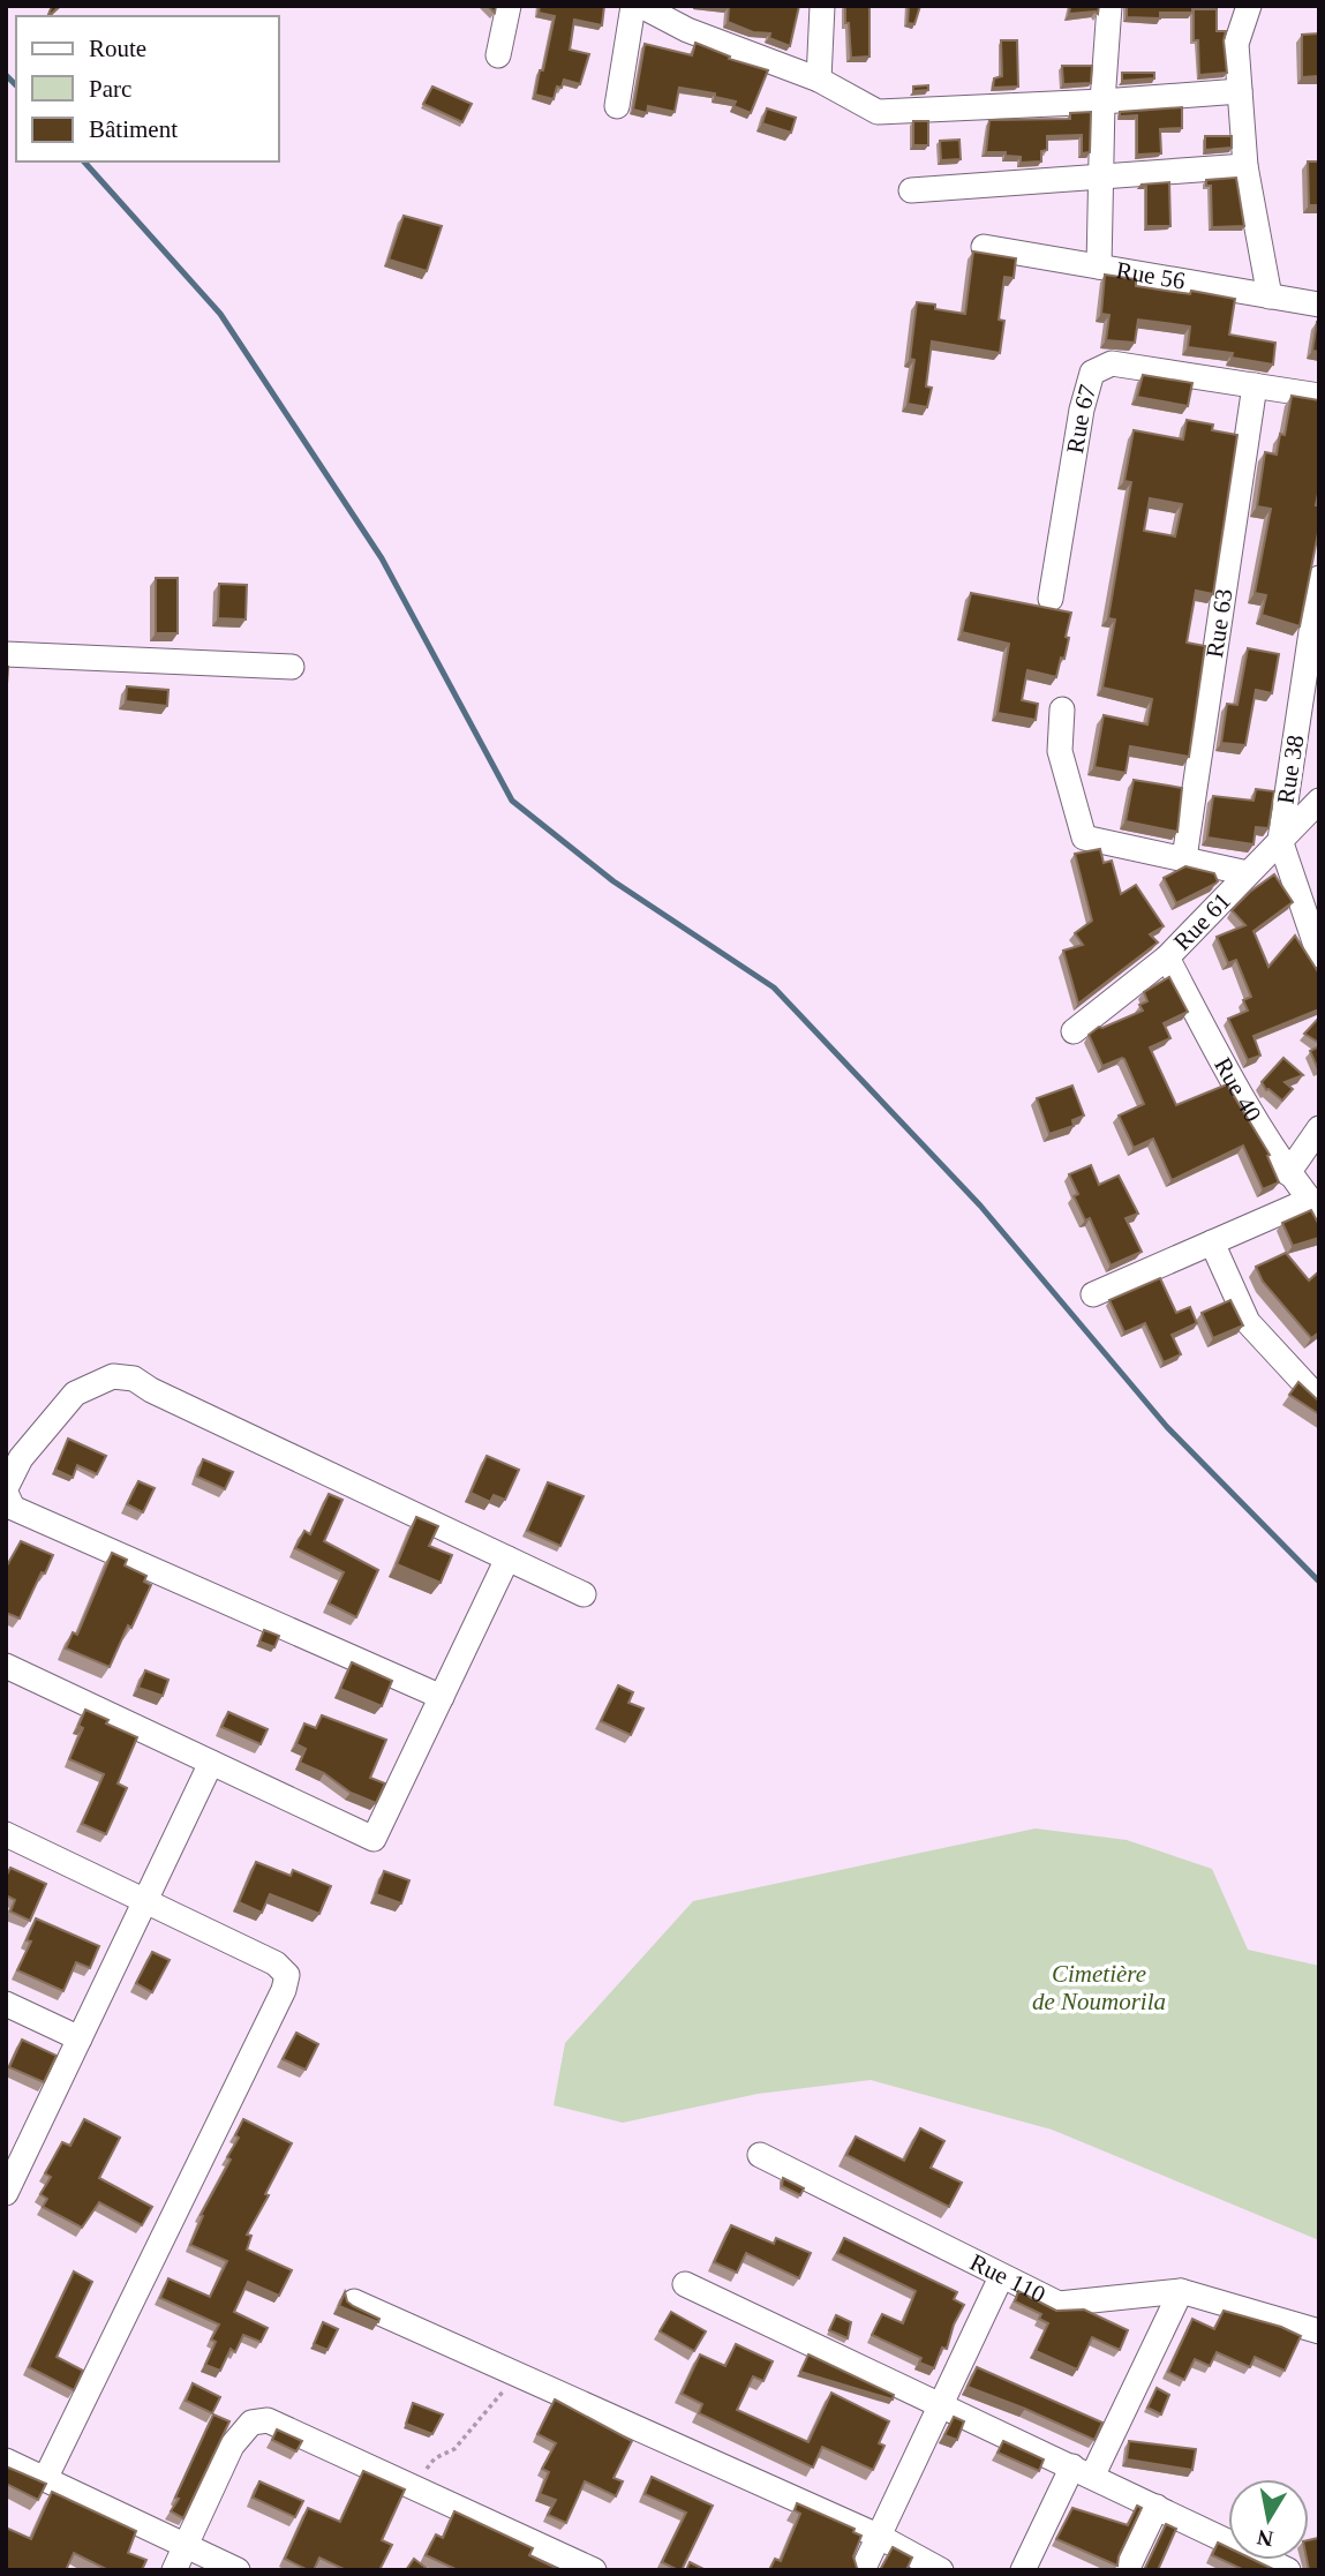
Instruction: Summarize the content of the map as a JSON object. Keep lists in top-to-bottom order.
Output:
{
  "streets": {
    "street": [
      "Rue 56",
      "Rue 67",
      "Rue 63",
      "Rue 38",
      "Rue 61",
      "Rue 40",
      "Rue 110"
    ]
  },
  "crossings": [
    ["Rue 67", "Rue 63"],
    ["Rue 38", "Rue 61"],
    ["Rue 61", "Rue 40"]
  ],
  "parks": ["Cimetière de Noumorila"],
  "legend": ["Route", "Parc", "Bâtiment"],
  "north": "bottom"
}
